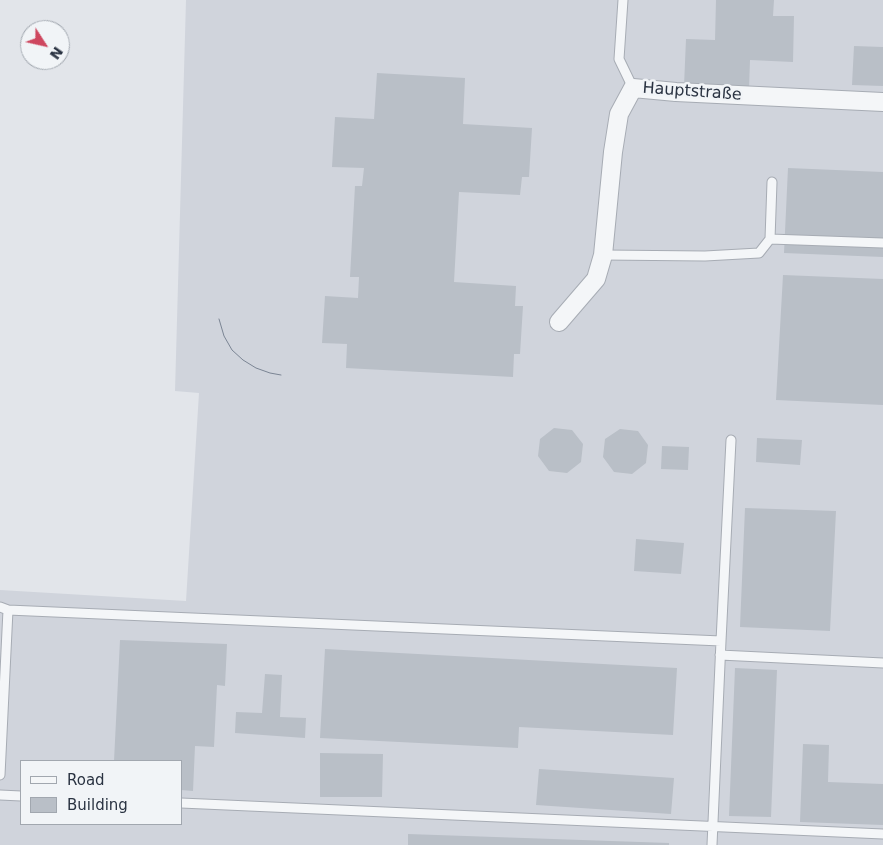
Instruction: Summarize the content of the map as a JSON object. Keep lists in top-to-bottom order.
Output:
{
  "streets": {
    "street": ["Hauptstraße"]
  },
  "legend": ["Road", "Building"],
  "north": "bottom right"
}
